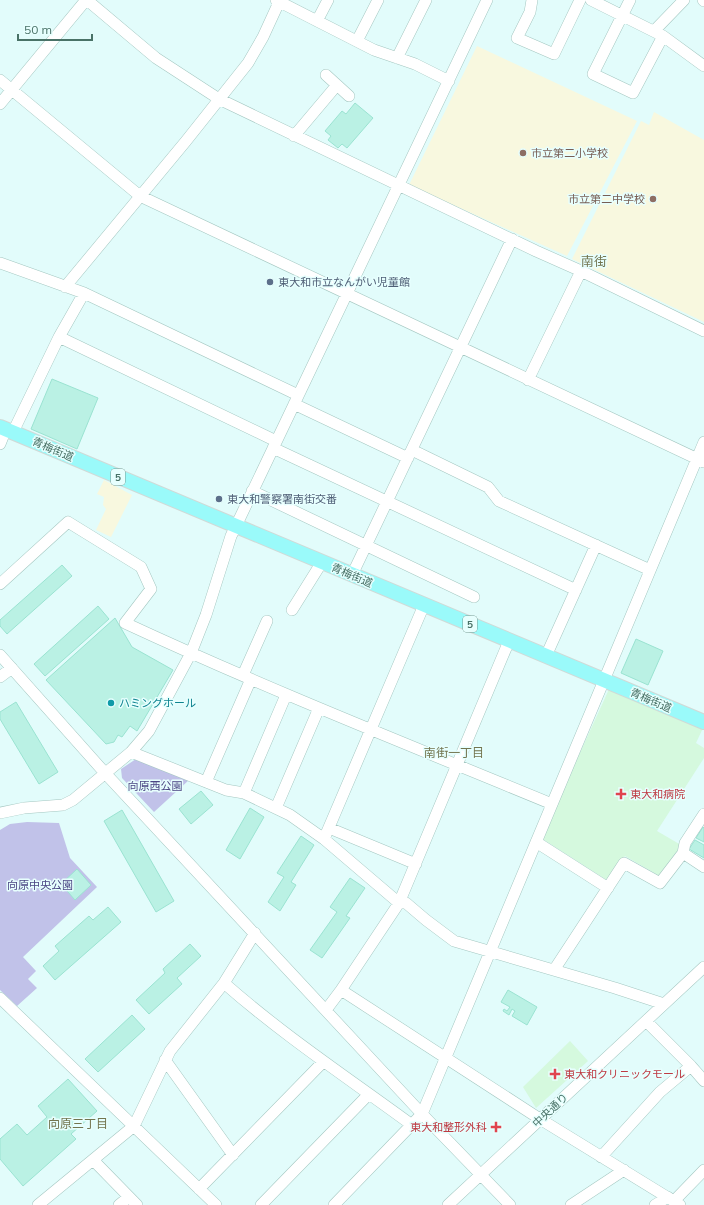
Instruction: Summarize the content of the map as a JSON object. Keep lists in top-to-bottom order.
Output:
{
  "streets": {
    "main road": ["青梅街道", "5"],
    "street": ["中央通り"]
  },
  "districts": ["南街", "南街一丁目", "向原三丁目"],
  "parks": ["向原西公園", "向原中央公園"],
  "places": {
    "other": [
      "市立第二小学校",
      "市立第二中学校",
      "東大和市立なんがい児童館",
      "東大和警察署南街交番",
      "ハミングホール"
    ],
    "health": ["東大和病院", "東大和クリニックモール", "東大和整形外科"]
  },
  "scale_bar": "50 m"
}
